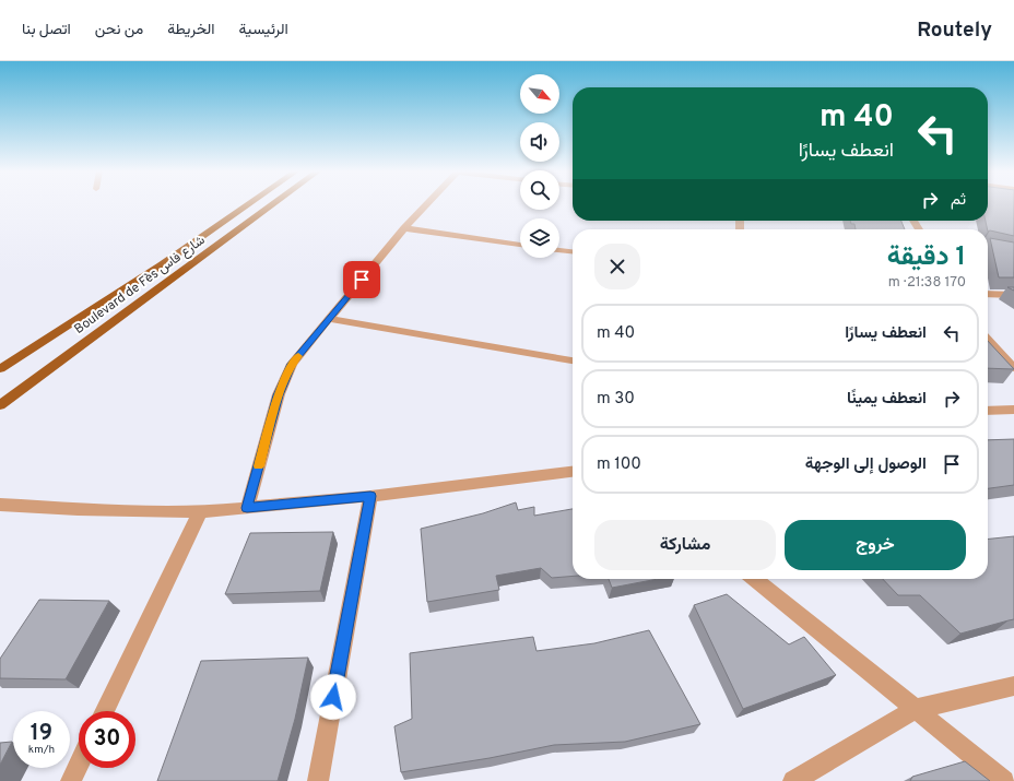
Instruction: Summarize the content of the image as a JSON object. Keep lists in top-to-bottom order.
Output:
{
  "streets": {
    "main road": ["Boulevard de Fès شارع فاس"]
  },
  "north": "bottom right",
  "page": {
    "header": "Routely",
    "nav": [
      "الرئيسية",
      "الخريطة",
      "من نحن",
      "اتصل بنا"
    ],
    "turn": ["40 m", "انعطف يسارًا"],
    "then": "ثم",
    "heading": ["1 دقيقة", "170 m · 21:38"],
    "list": [
      {
        "name": "انعطف يسارًا",
        "value": "40 m"
      },
      {
        "name": "انعطف يمينًا",
        "value": "30 m"
      },
      {
        "name": "الوصول إلى الوجهة",
        "value": "100 m"
      }
    ],
    "buttons": ["خروج", "مشاركة"],
    "speed": "19 km/h",
    "limit": "30"
  }
}
